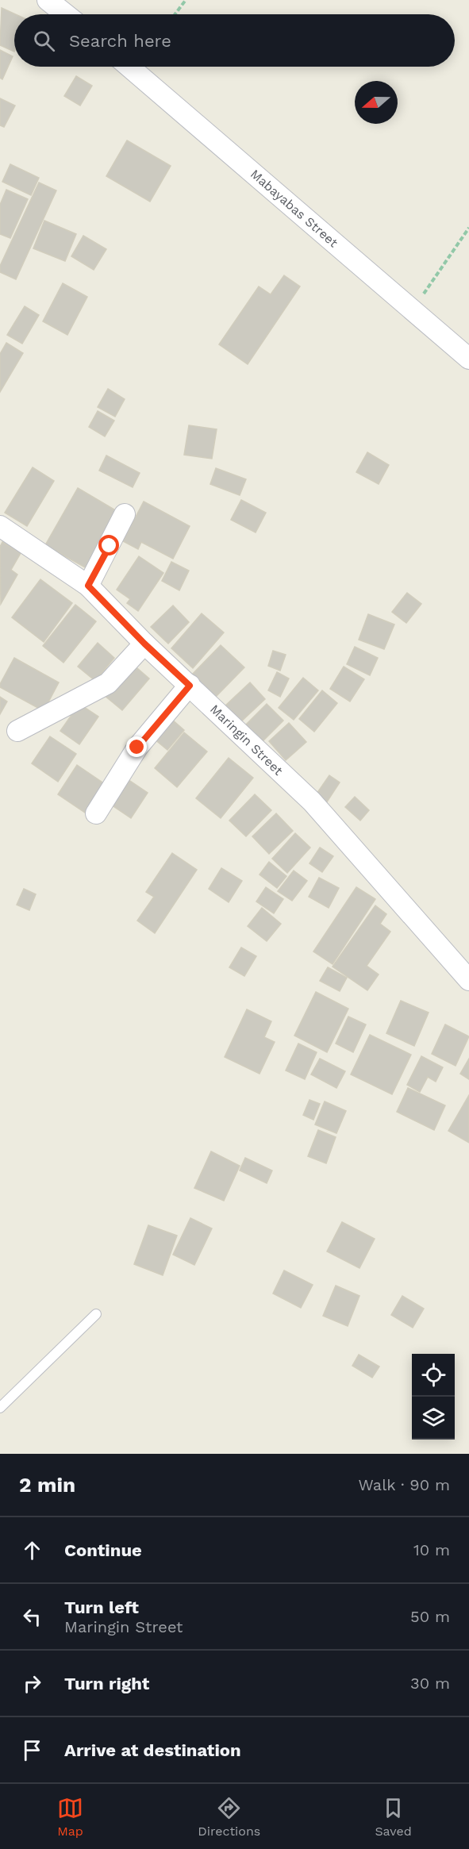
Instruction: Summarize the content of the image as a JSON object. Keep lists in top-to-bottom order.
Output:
{
  "streets": {
    "street": ["Mabayabas Street", "Maringin Street"]
  },
  "north": "left",
  "page": {
    "search": "Search here",
    "heading": ["2 min", "Walk · 90 m"],
    "list": [
      ["Continue", "10 m"],
      ["Turn left", "Maringin Street", "50 m"],
      ["Turn right", "30 m"],
      "Arrive at destination"
    ],
    "nav": ["Map", "Directions", "Saved"]
  }
}
